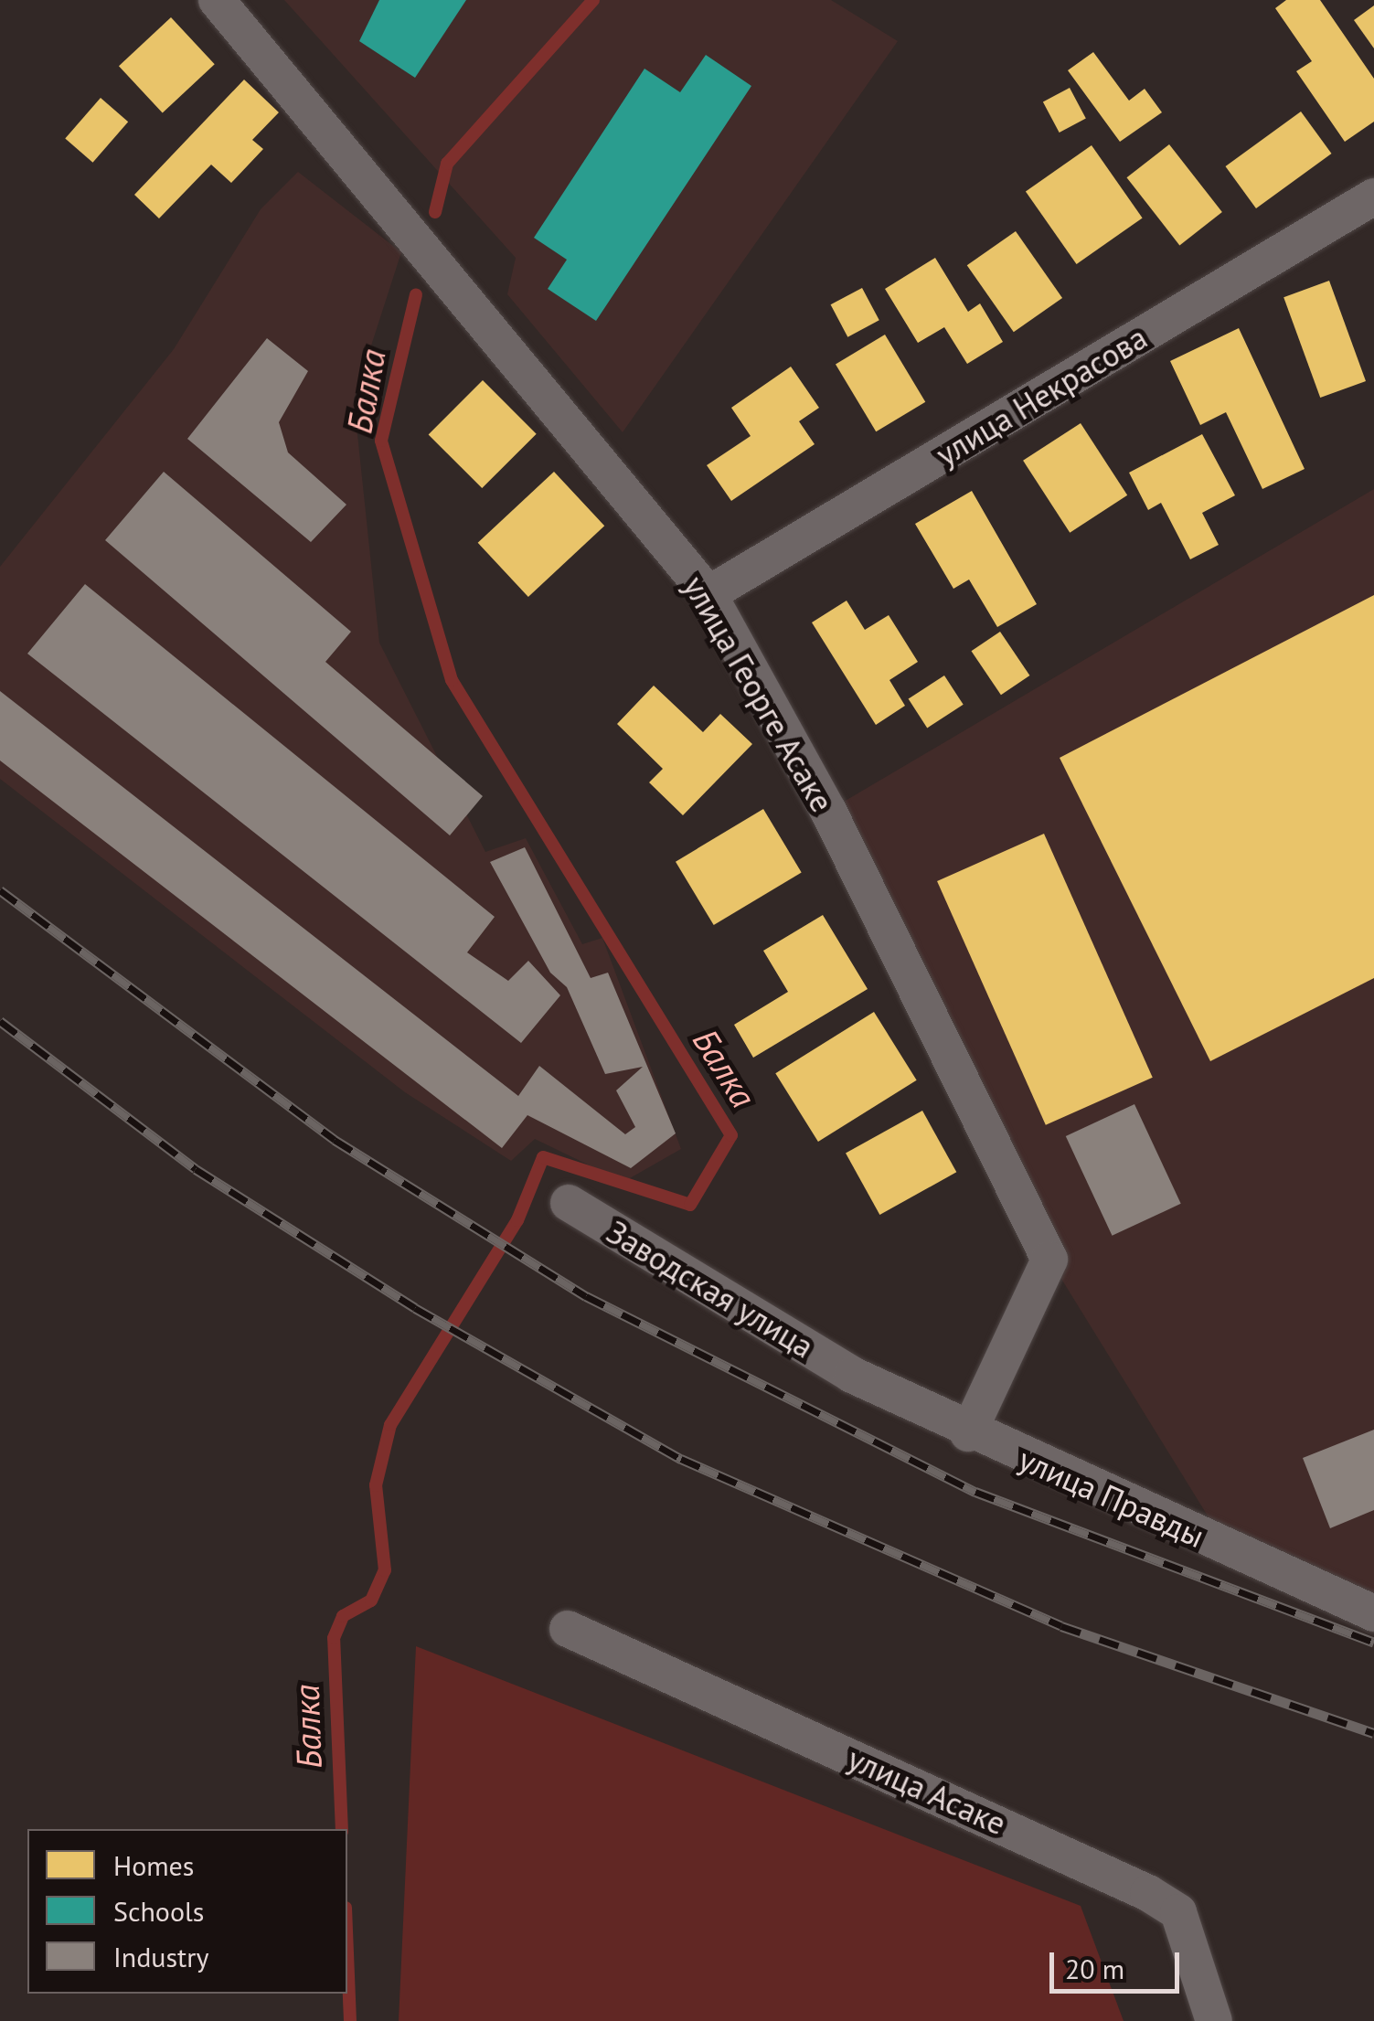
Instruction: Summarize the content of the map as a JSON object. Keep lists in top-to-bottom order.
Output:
{
  "streets": {
    "street": [
      "улица Некрасова",
      "улица Георге Асаке",
      "Заводская улица",
      "улица Правды",
      "улица Асаке"
    ]
  },
  "crossings": [
    ["улица Некрасова", "улица Георге Асаке"],
    ["улица Георге Асаке", "улица Правды"],
    ["Заводская улица", "улица Правды"]
  ],
  "water": ["Балка"],
  "legend": ["Homes", "Schools", "Industry"],
  "scale_bar": "20 m"
}
